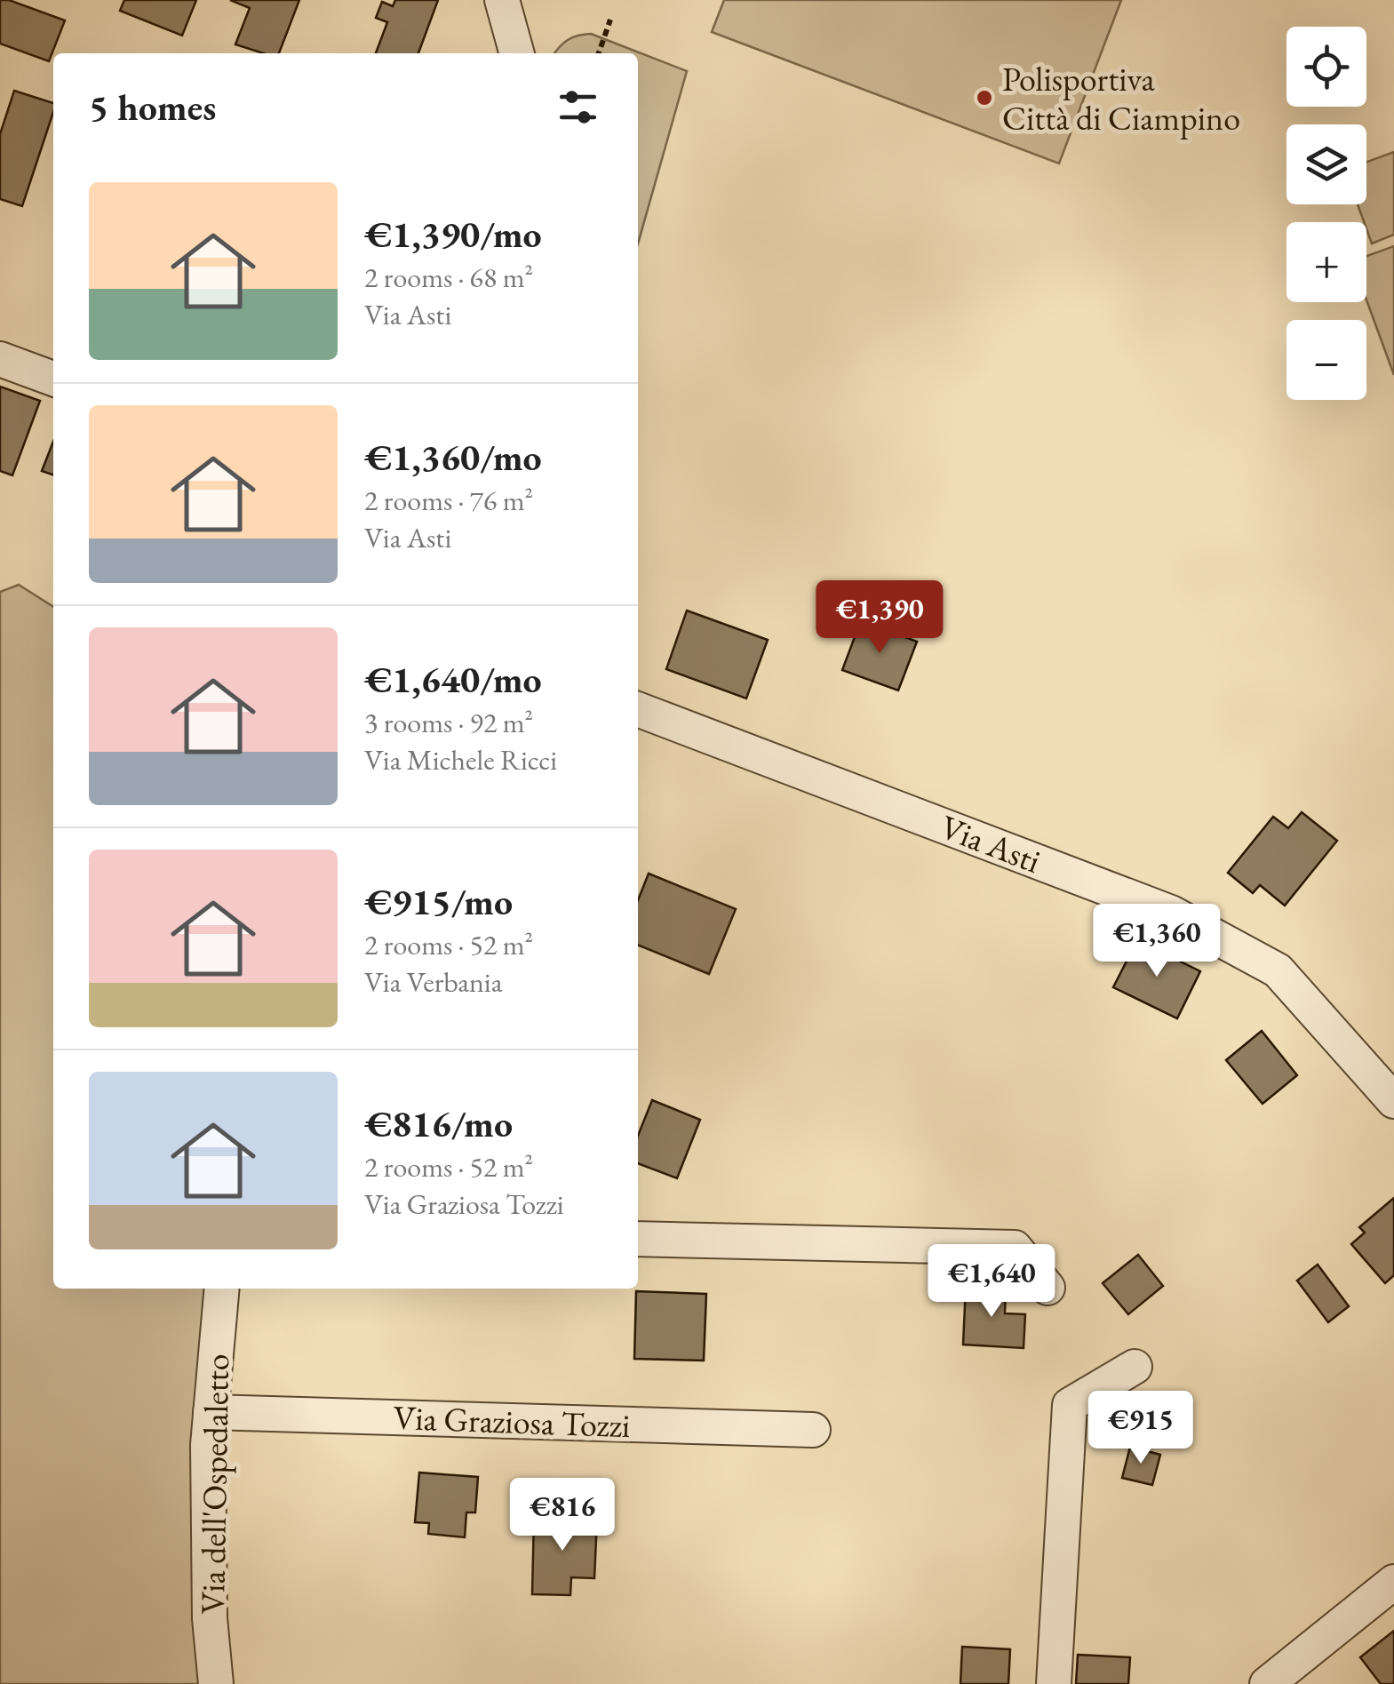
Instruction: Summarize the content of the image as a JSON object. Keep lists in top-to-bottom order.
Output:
{
  "streets": {
    "street": ["Via Asti", "Via Graziosa Tozzi", "Via dell'Ospedaletto"]
  },
  "crossings": [
    ["Via Graziosa Tozzi", "Via dell'Ospedaletto"]
  ],
  "places": ["Polisportiva Città di Ciampino"],
  "page": {
    "map_buttons": ["+", "−"],
    "heading": "5 homes",
    "list": [
      {
        "name": "€1,390/mo",
        "note": "2 rooms · 68 m² · Via Asti"
      },
      {
        "name": "€1,360/mo",
        "note": "2 rooms · 76 m² · Via Asti"
      },
      {
        "name": "€1,640/mo",
        "note": "3 rooms · 92 m² · Via Michele Ricci"
      },
      {
        "name": "€915/mo",
        "note": "2 rooms · 52 m² · Via Verbania"
      },
      {
        "name": "€816/mo",
        "note": "2 rooms · 52 m² · Via Graziosa Tozzi"
      }
    ],
    "price": [
      "€1,390",
      "€1,360",
      "€1,640",
      "€915",
      "€816"
    ]
  }
}
